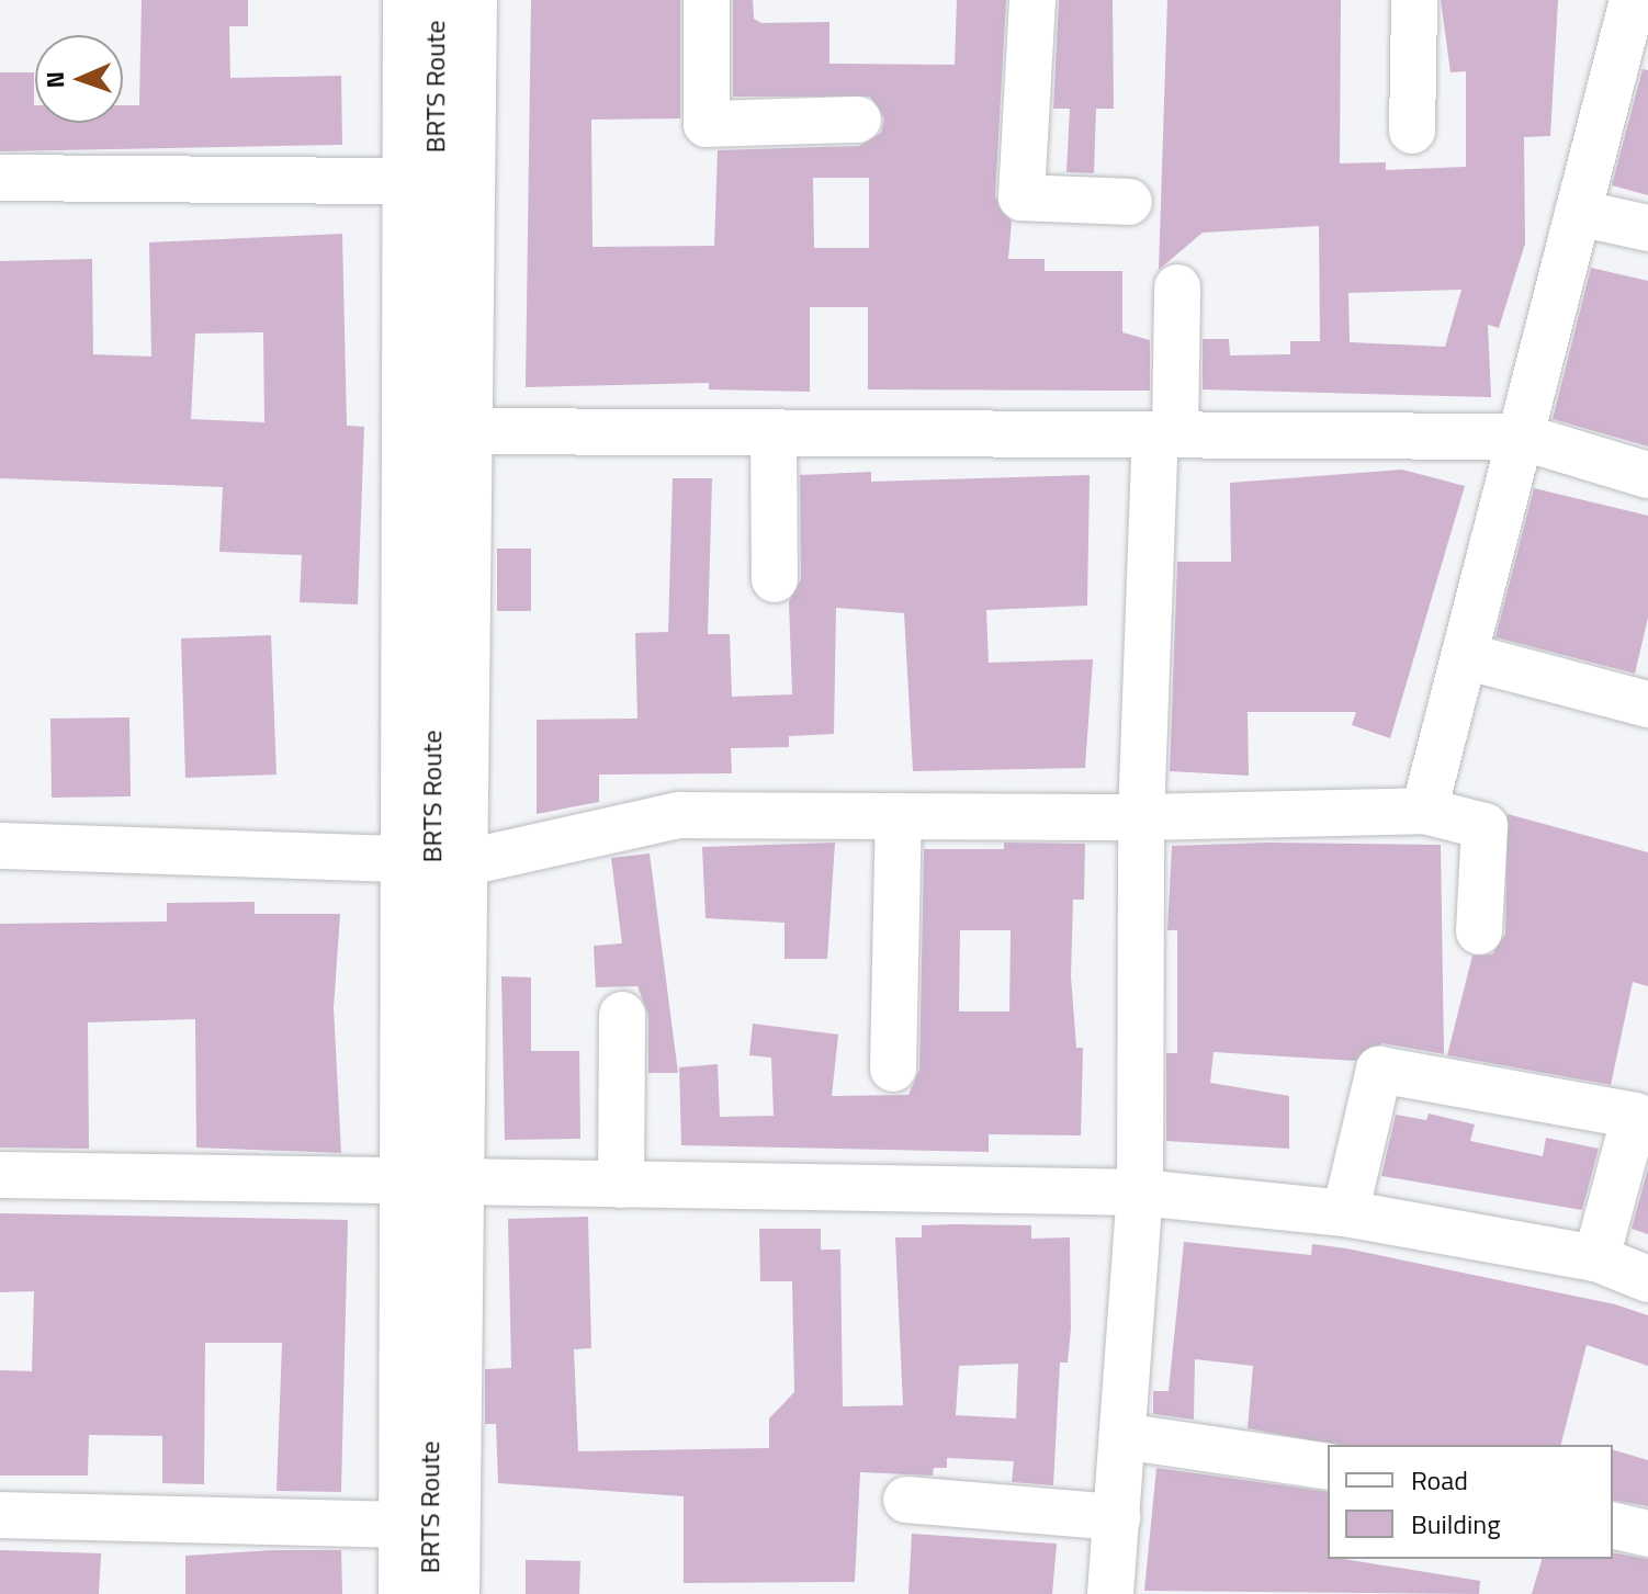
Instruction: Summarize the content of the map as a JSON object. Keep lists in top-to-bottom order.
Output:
{
  "streets": {
    "street": ["BRTS Route"]
  },
  "legend": ["Road", "Building"],
  "north": "left"
}
